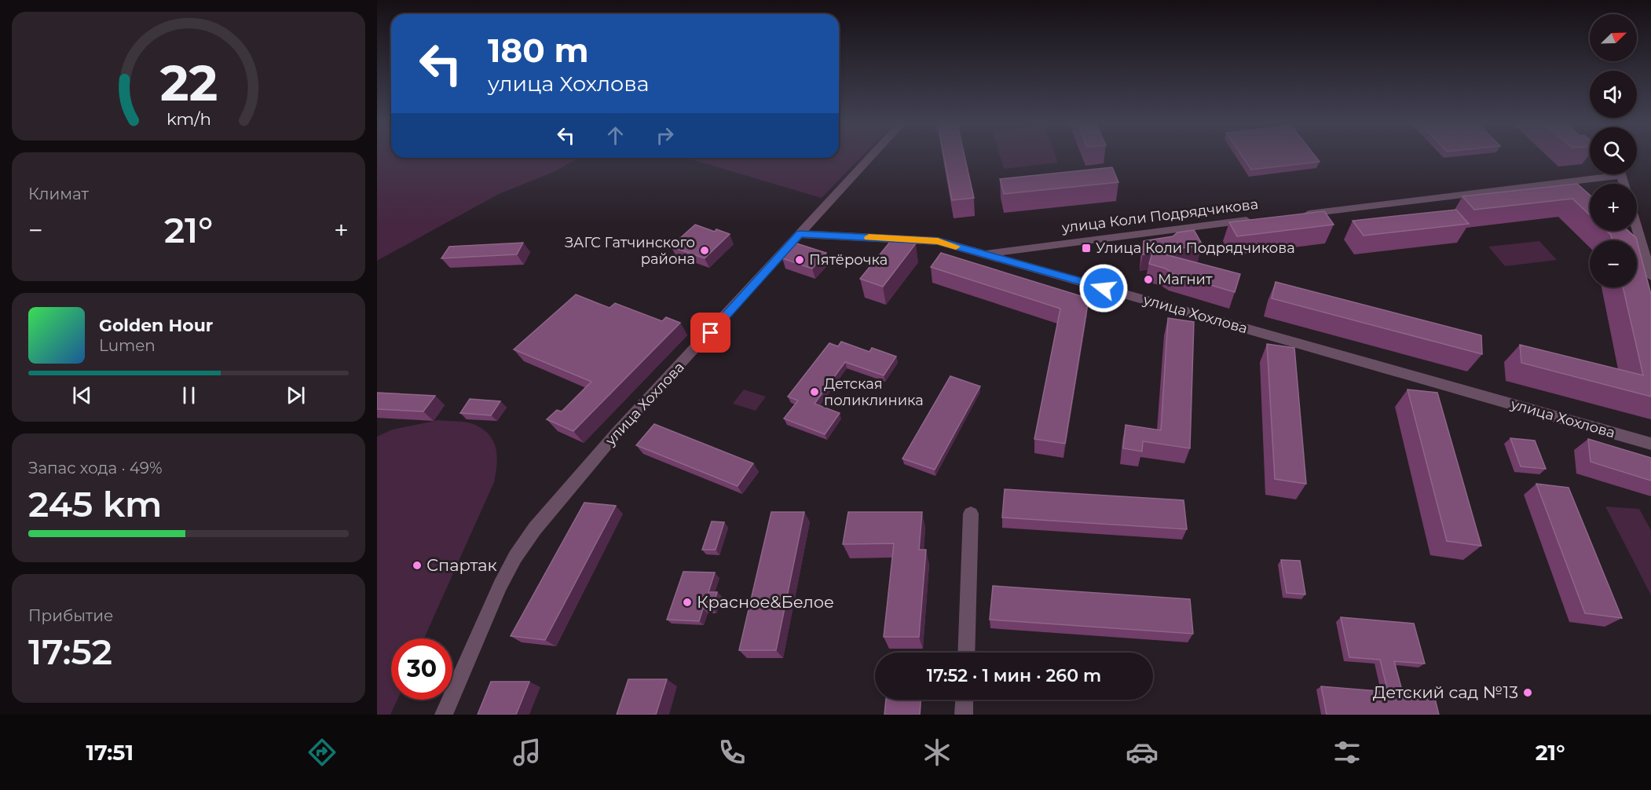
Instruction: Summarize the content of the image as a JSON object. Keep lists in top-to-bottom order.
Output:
{
  "streets": {
    "street": ["улица Коли Подрядчикова", "улица Хохлова"]
  },
  "crossings": [
    ["улица Коли Подрядчикова", "улица Хохлова"]
  ],
  "places": {
    "transit": ["Улица Коли Подрядчикова"],
    "other": [
      "ЗАГС Гатчинского района",
      "Пятёрочка",
      "Магнит",
      "Детская поликлиника",
      "Спартак",
      "Красное&Белое",
      "Детский сад №13"
    ]
  },
  "north": "top right",
  "page": {
    "map_buttons": ["+", "−"],
    "turn": ["180 m", "улица Хохлова"],
    "tile": [
      "Климат",
      ["Запас хода · 49%", "245 km"],
      ["Прибытие", "17:52"]
    ],
    "heat": ["−", "21°", "+"],
    "song": ["Golden Hour", "Lumen"],
    "limit": "30",
    "trip": "17:52 · 1 мин · 260 m",
    "tabs": ["17:51", "21°"],
    "gauge": ["22", "km/h"]
  }
}
